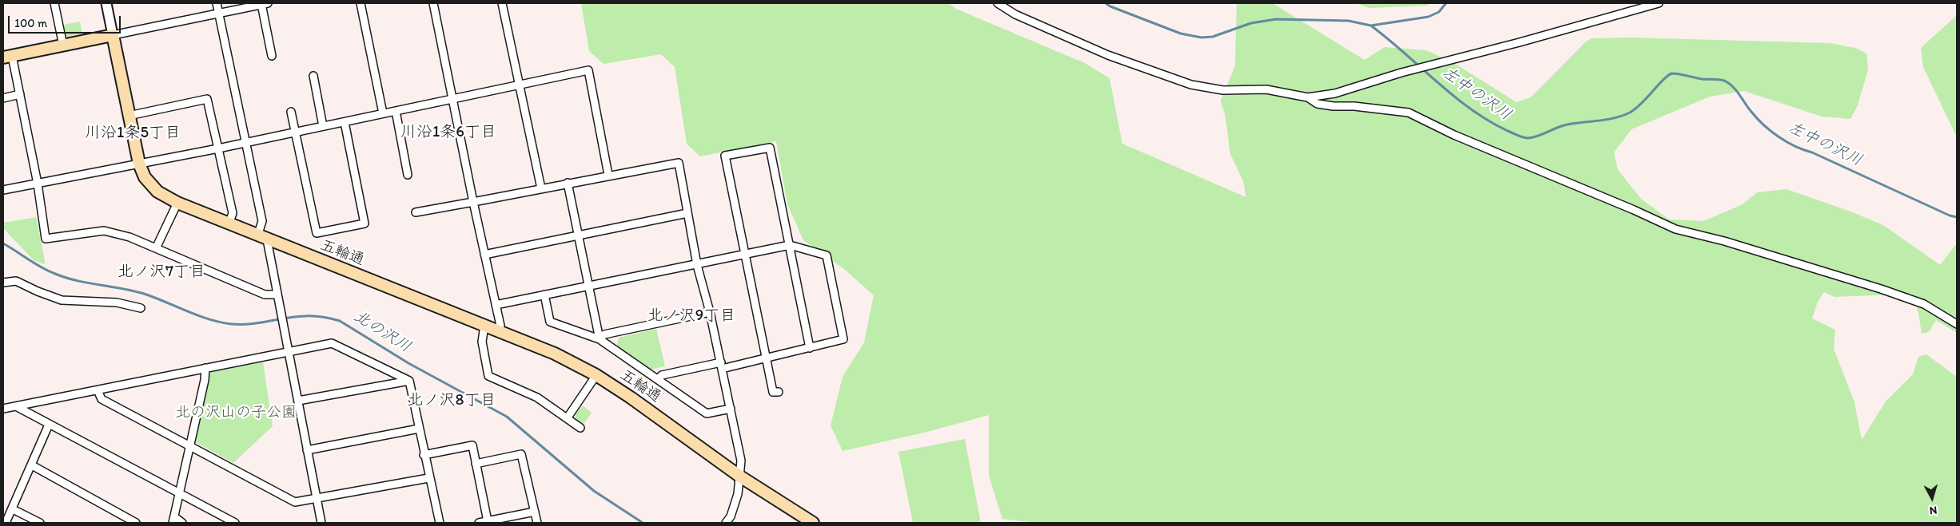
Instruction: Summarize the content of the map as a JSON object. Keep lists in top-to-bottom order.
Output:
{
  "streets": {
    "main road": ["五輪通"]
  },
  "districts": [
    "川沿1条6丁目",
    "川沿1条5丁目",
    "北ノ沢7丁目",
    "北ノ沢9丁目",
    "北ノ沢8丁目"
  ],
  "water": ["左中の沢川", "北の沢川"],
  "parks": ["北の沢山の子公園"],
  "scale_bar": "100 m",
  "north": "bottom"
}
